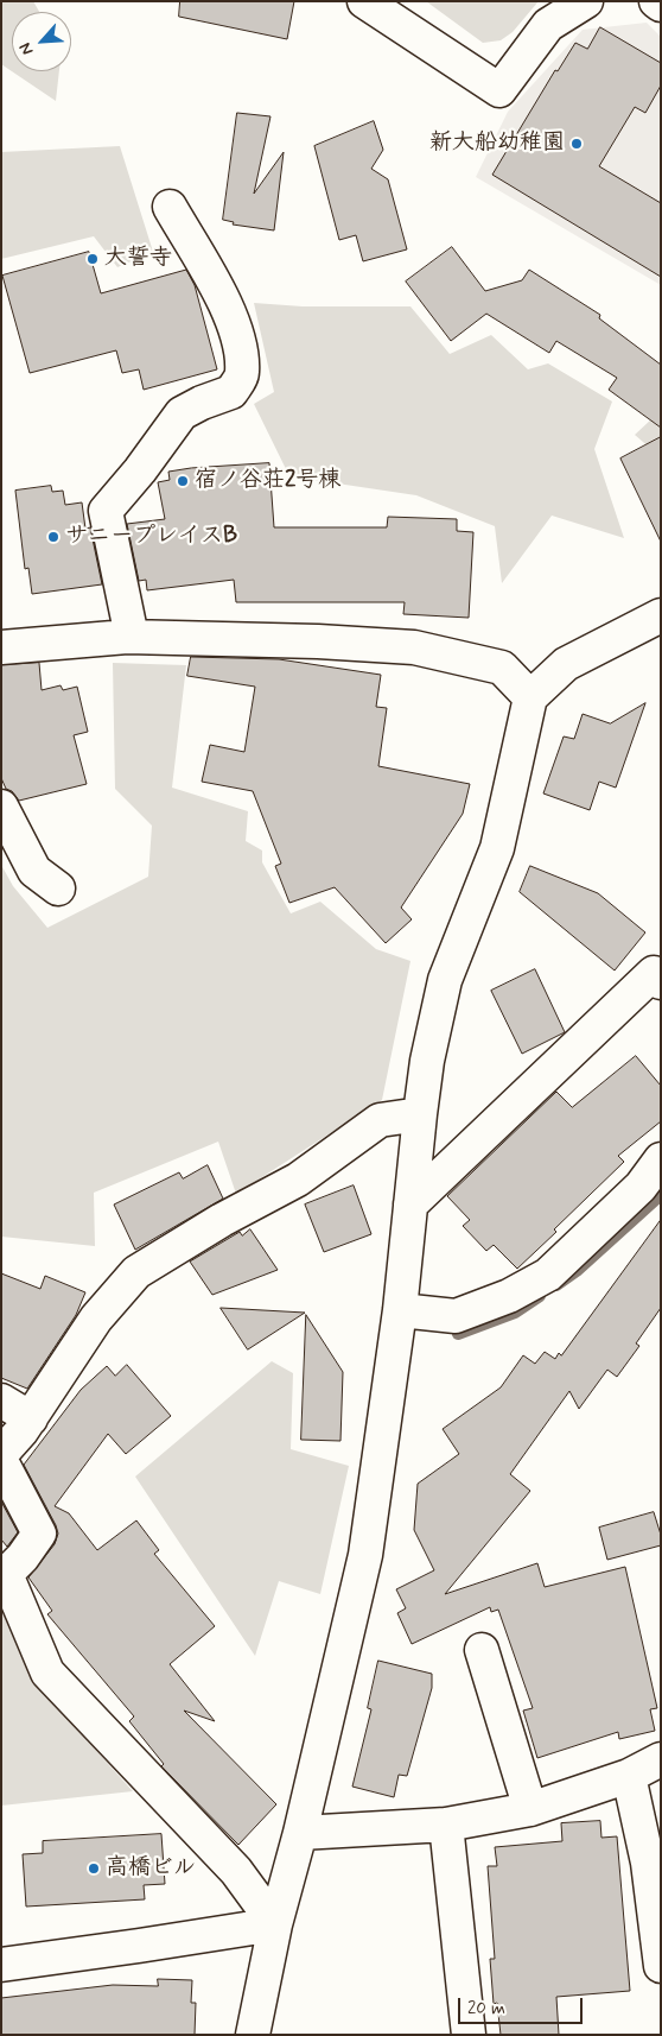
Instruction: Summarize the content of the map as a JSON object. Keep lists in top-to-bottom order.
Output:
{
  "places": [
    "新大船幼稚園",
    "大誓寺",
    "宿ノ谷荘2号棟",
    "サニープレイスB",
    "高橋ビル"
  ],
  "scale_bar": "20 m",
  "north": "bottom left"
}
